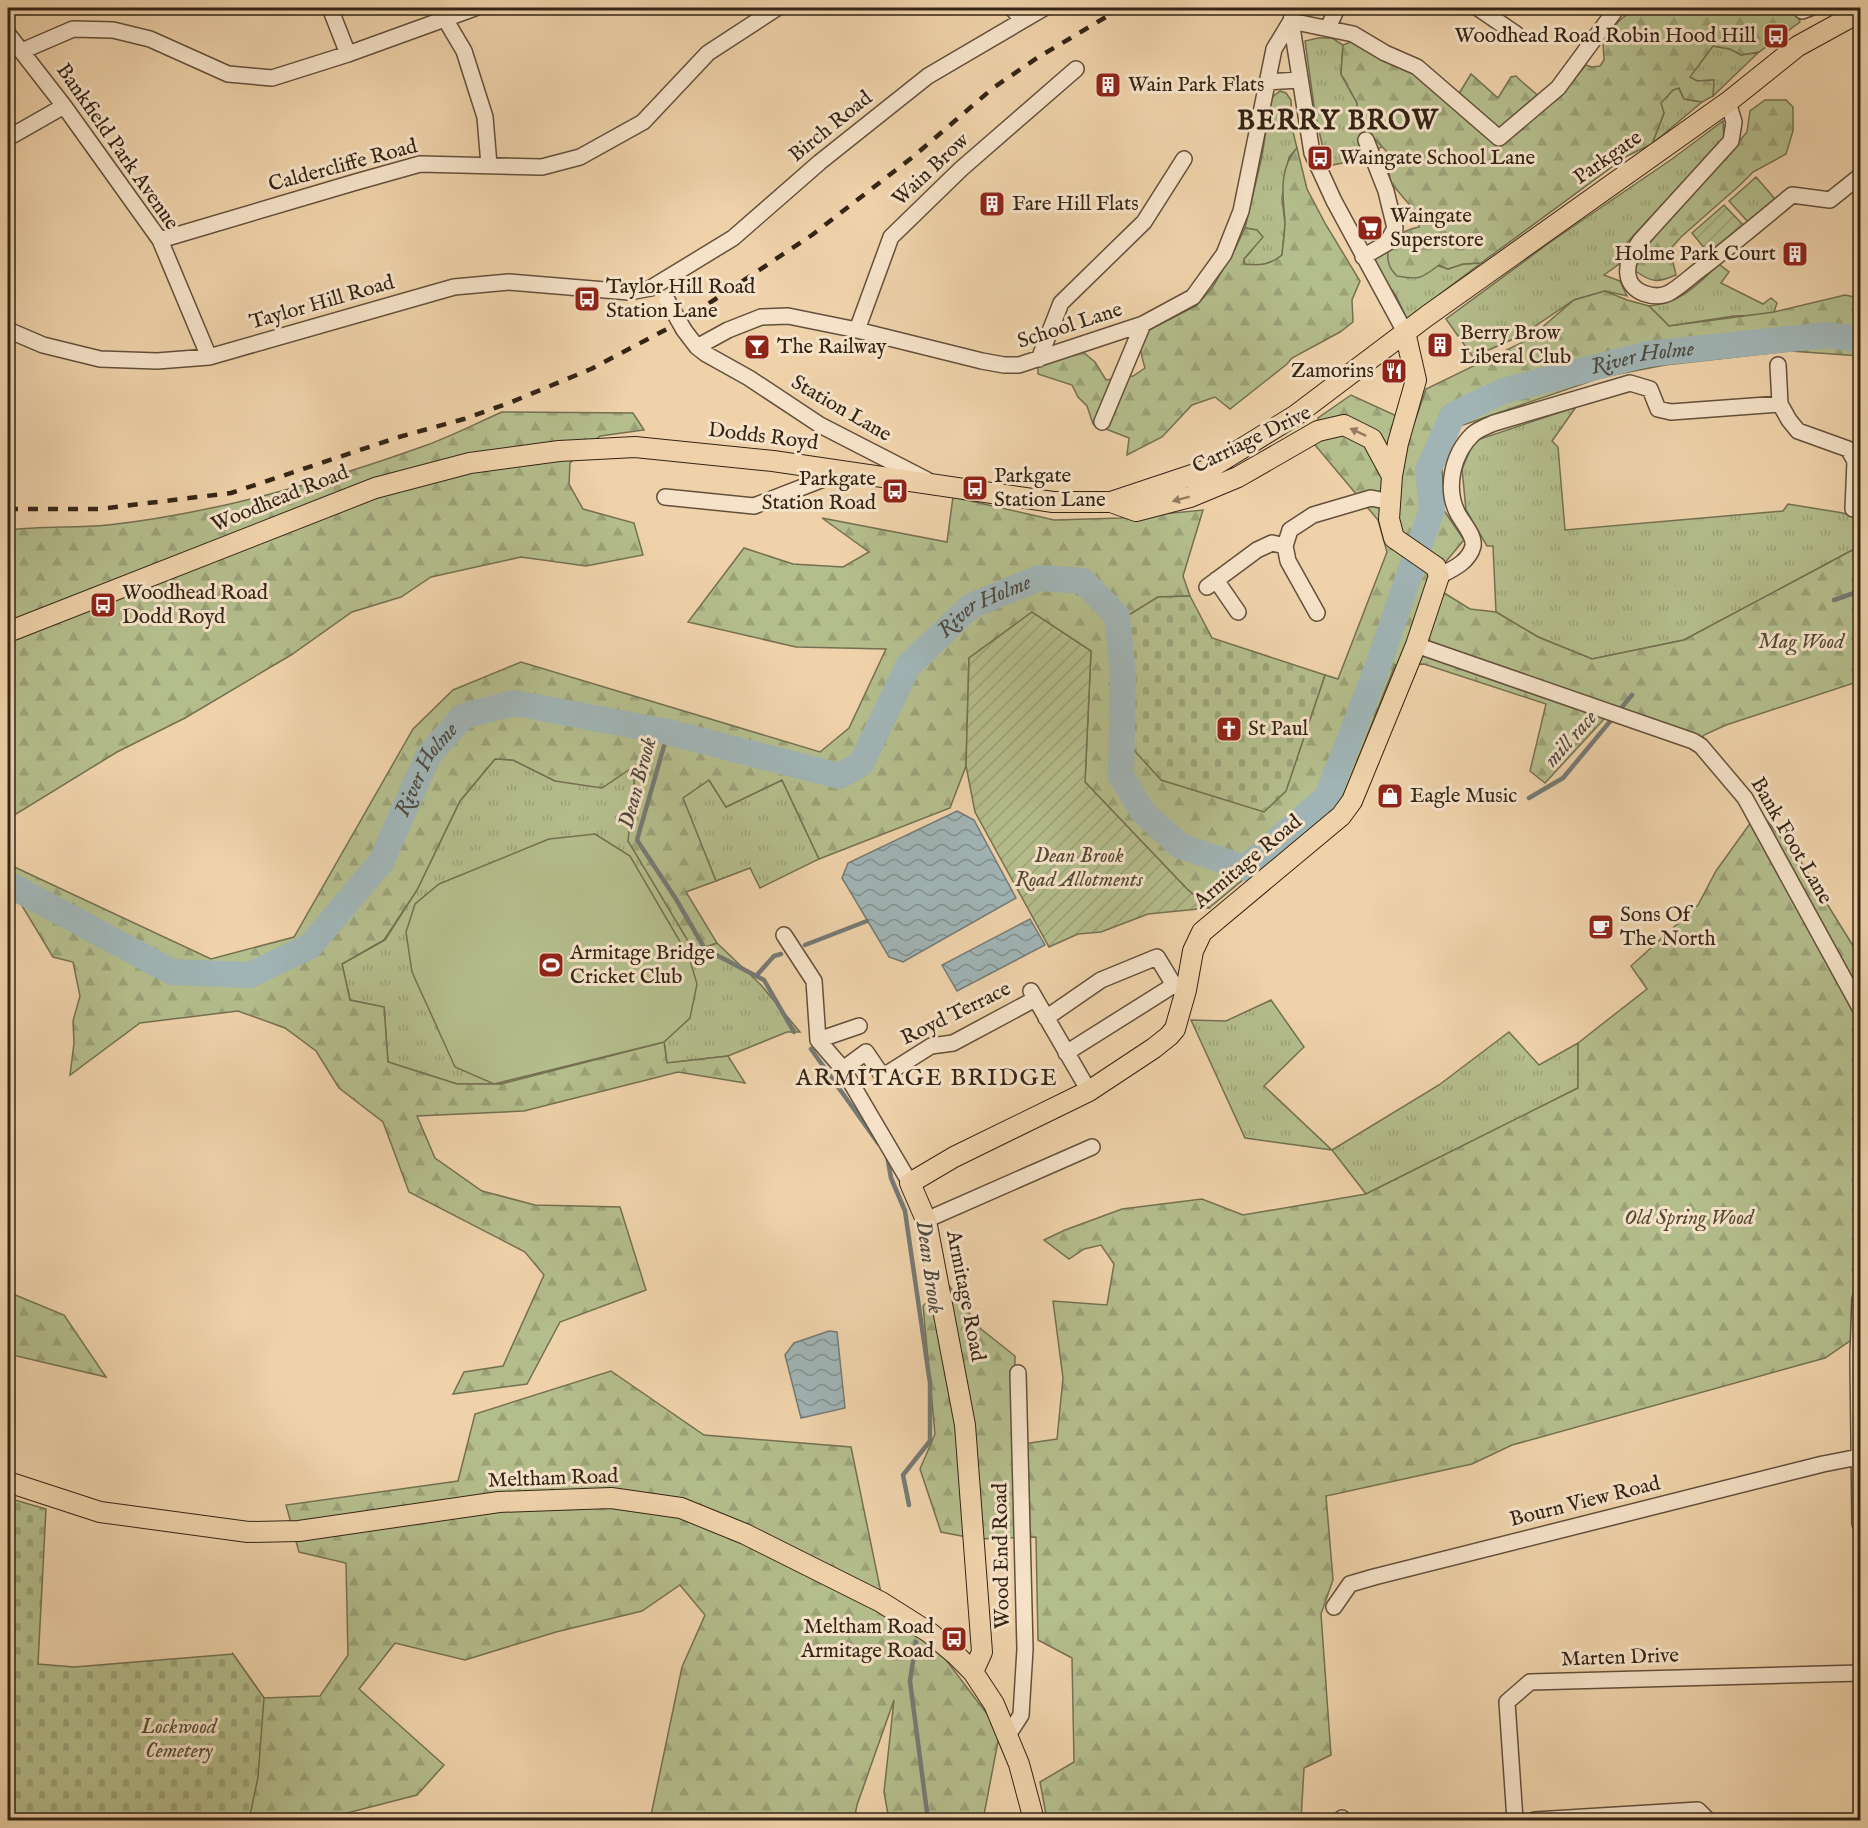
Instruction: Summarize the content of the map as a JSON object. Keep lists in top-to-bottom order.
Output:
{
  "streets": {
    "main road": [
      "Parkgate",
      "Dodds Royd",
      "Carriage Drive",
      "Woodhead Road",
      "Armitage Road",
      "Meltham Road"
    ],
    "street": [
      "Birch Road",
      "Bankfield Park Avenue",
      "Caldercliffe Road",
      "Wain Brow",
      "Taylor Hill Road",
      "School Lane",
      "Station Lane",
      "Bank Foot Lane",
      "Royd Terrace",
      "Bourn View Road",
      "Wood End Road",
      "Marten Drive"
    ]
  },
  "crossings": [
    ["Birch Road", "Taylor Hill Road"],
    ["Birch Road", "Station Lane"],
    ["Bankfield Park Avenue", "Caldercliffe Road"],
    ["Bankfield Park Avenue", "Taylor Hill Road"],
    ["Wain Brow", "School Lane"],
    ["Taylor Hill Road", "Station Lane"],
    ["School Lane", "Station Lane"],
    ["Station Lane", "Dodds Royd"],
    ["Dodds Royd", "Woodhead Road"],
    ["Bank Foot Lane", "Armitage Road"],
    ["Armitage Road", "Meltham Road"],
    ["Meltham Road", "Wood End Road"]
  ],
  "one_way": ["Carriage Drive"],
  "districts": ["BERRY BROW", "ARMITAGE BRIDGE"],
  "water": ["River Holme", "mill race", "Dean Brook"],
  "parks": [
    "Mag Wood",
    "Dean Brook Road Allotments",
    "Old Spring Wood",
    "Lockwood Cemetery"
  ],
  "places": {
    "bus stop": [
      "Woodhead Road Robin Hood Hill",
      "Waingate School Lane",
      "Taylor Hill Road Station Lane",
      "Parkgate Station Lane",
      "Parkgate Station Road",
      "Woodhead Road Dodd Royd",
      "Meltham Road Armitage Road"
    ],
    "building": [
      "Wain Park Flats",
      "Fare Hill Flats",
      "Holme Park Court",
      "Berry Brow Liberal Club"
    ],
    "supermarket": ["Waingate Superstore"],
    "bar": ["The Railway"],
    "restaurant": ["Zamorins"],
    "church": ["St Paul"],
    "shop": ["Eagle Music"],
    "cafe": ["Sons Of The North"],
    "sports": ["Armitage Bridge Cricket Club"]
  }
}
